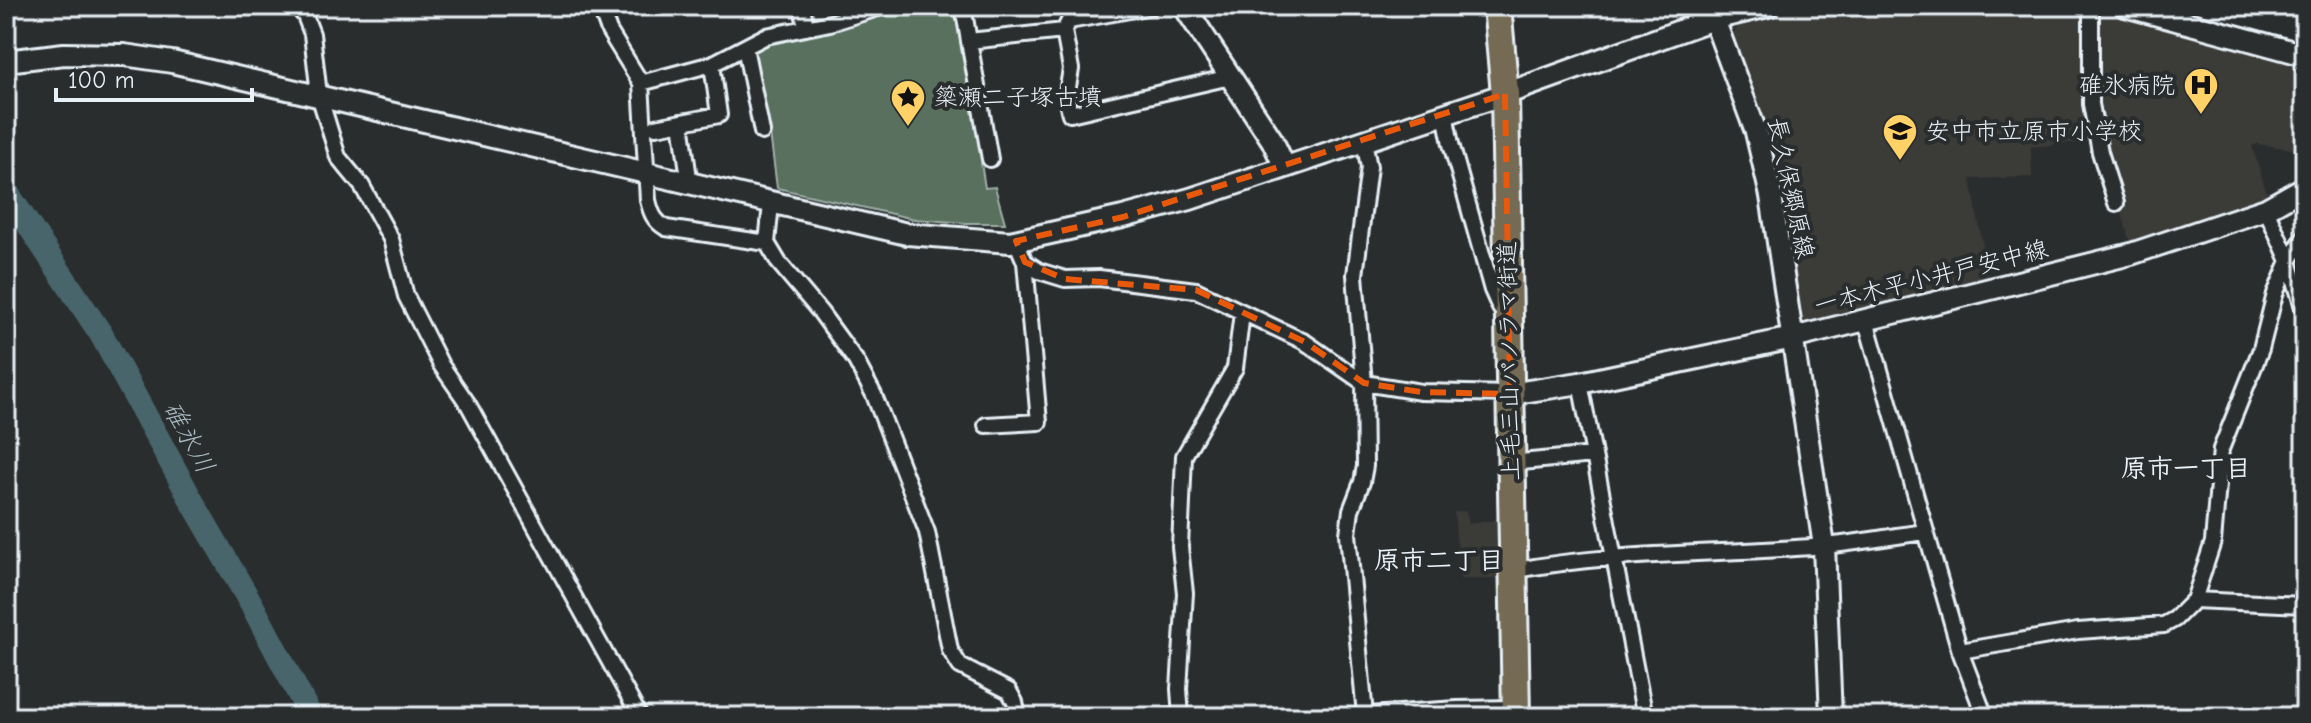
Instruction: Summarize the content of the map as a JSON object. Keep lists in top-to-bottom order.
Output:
{
  "streets": {
    "highway": ["上毛三山パノラマ街道"],
    "street": ["長久保郷原線", "一本木平小井戸安中線"]
  },
  "crossings": [
    ["長久保郷原線", "一本木平小井戸安中線"]
  ],
  "districts": ["原市一丁目", "原市二丁目"],
  "water": ["碓氷川"],
  "places": {
    "hospital": ["碓氷病院"],
    "place": ["簗瀬二子塚古墳"],
    "school or university": ["安中市立原市小学校"]
  },
  "scale_bar": "100 m"
}
